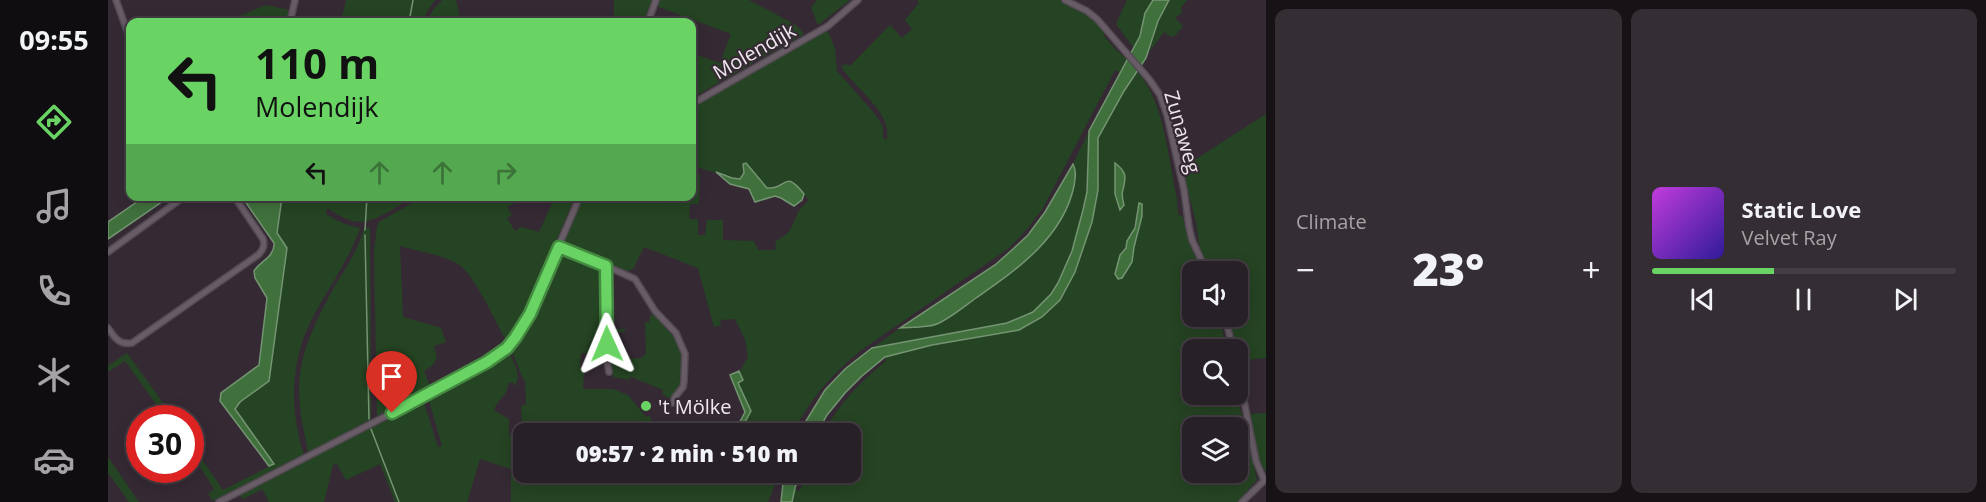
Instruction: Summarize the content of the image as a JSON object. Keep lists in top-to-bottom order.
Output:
{
  "streets": {
    "street": ["Molendijk", "Zunaweg"]
  },
  "places": ["'t Mölke"],
  "page": {
    "tabs": "09:55",
    "tile": "Climate",
    "turn": ["110 m", "Molendijk"],
    "song": ["Static Love", "Velvet Ray"],
    "heat": ["−", "23°", "+"],
    "limit": "30",
    "trip": "09:57 · 2 min · 510 m"
  }
}
